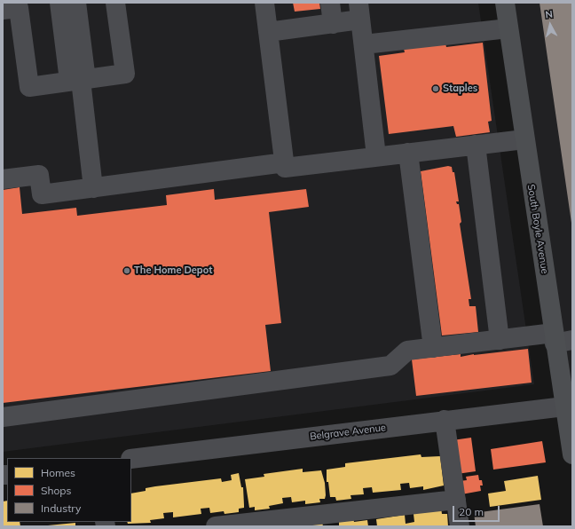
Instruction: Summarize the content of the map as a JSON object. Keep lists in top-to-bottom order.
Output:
{
  "streets": {
    "main road": ["South Boyle Avenue"],
    "street": ["Belgrave Avenue"]
  },
  "crossings": [
    ["South Boyle Avenue", "Belgrave Avenue"]
  ],
  "places": ["Staples", "The Home Depot"],
  "legend": ["Homes", "Shops", "Industry"],
  "scale_bar": "20 m",
  "north": "top"
}
